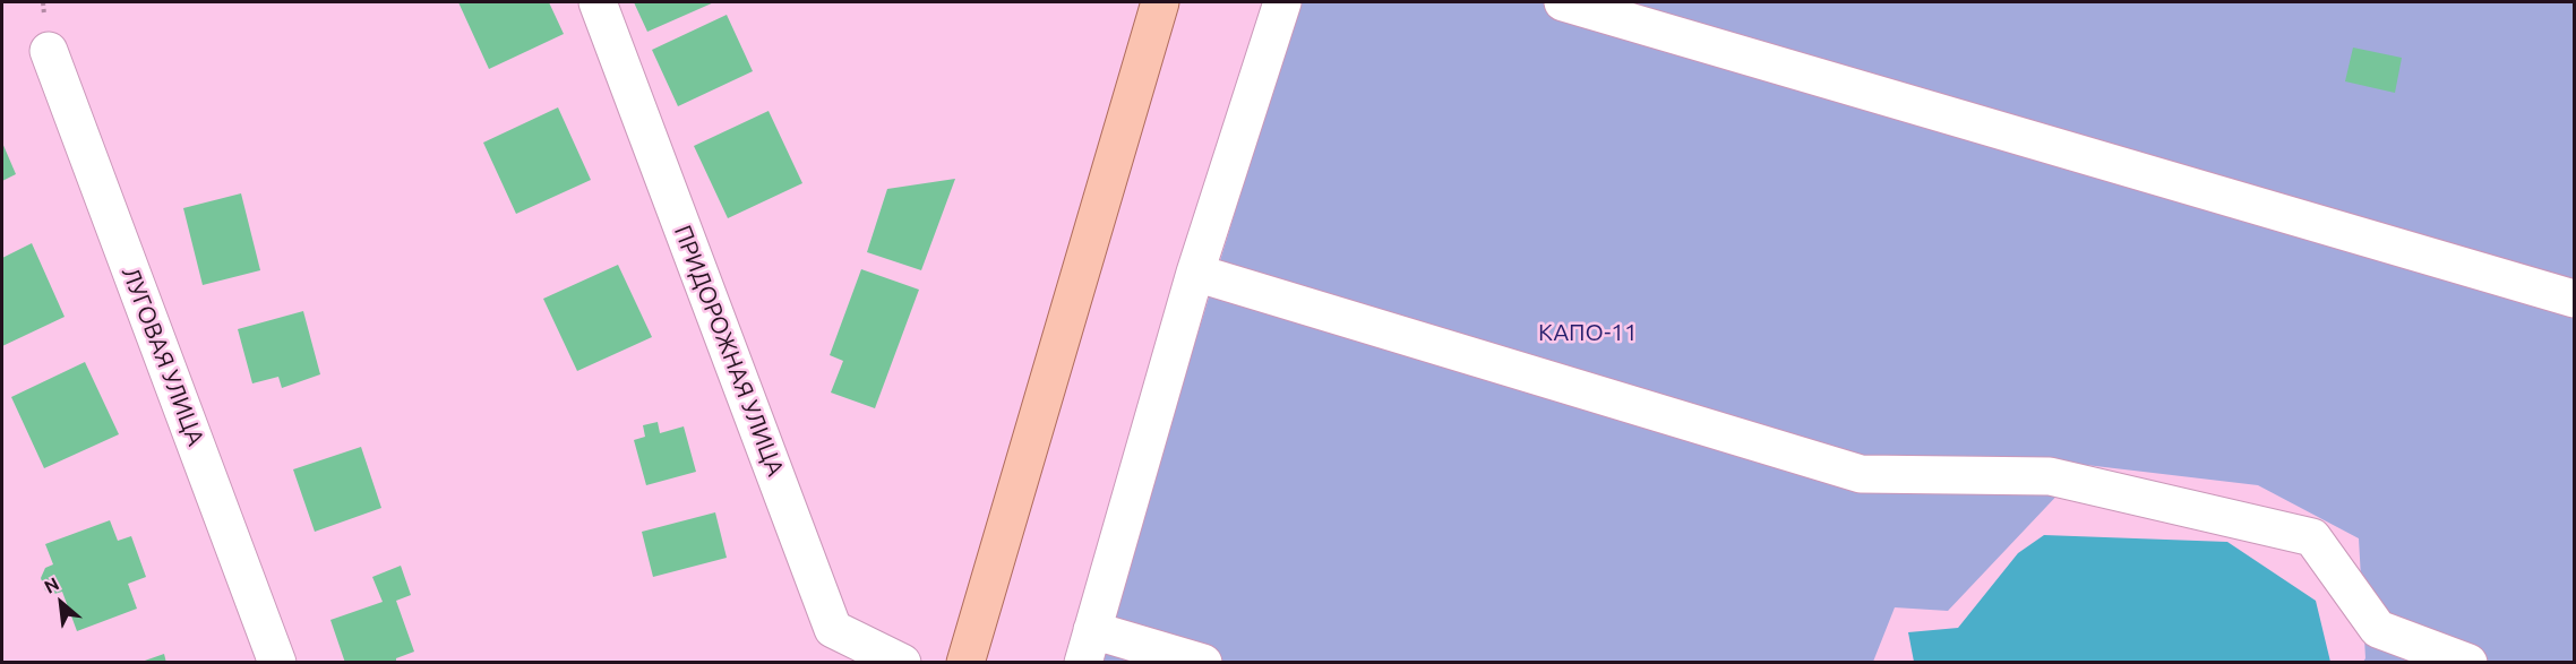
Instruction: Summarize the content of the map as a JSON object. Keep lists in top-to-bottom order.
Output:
{
  "streets": {
    "street": ["ПРИДОРОЖНАЯ УЛИЦА", "ЛУГОВАЯ УЛИЦА"]
  },
  "parks": ["КАПО-11"],
  "north": "top left"
}
